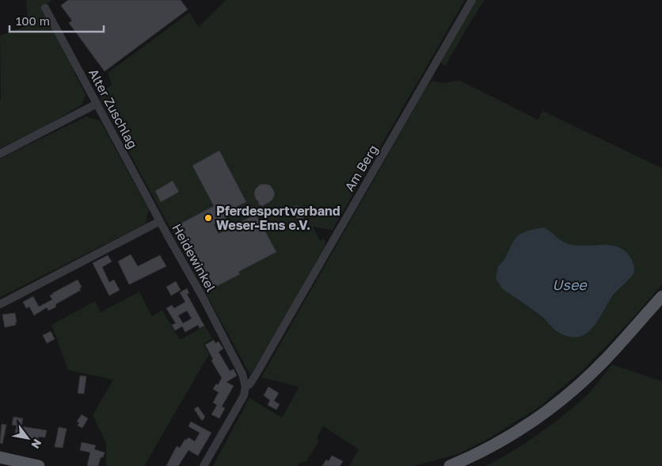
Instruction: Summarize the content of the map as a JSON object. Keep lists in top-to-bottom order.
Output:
{
  "streets": {
    "street": ["Alter Zuschlag", "Am Berg", "Heidewinkel"]
  },
  "crossings": [
    ["Alter Zuschlag", "Heidewinkel"],
    ["Am Berg", "Heidewinkel"]
  ],
  "water": ["Usee"],
  "places": ["Pferdesportverband Weser-Ems e.V."],
  "scale_bar": "100 m",
  "north": "bottom right"
}
